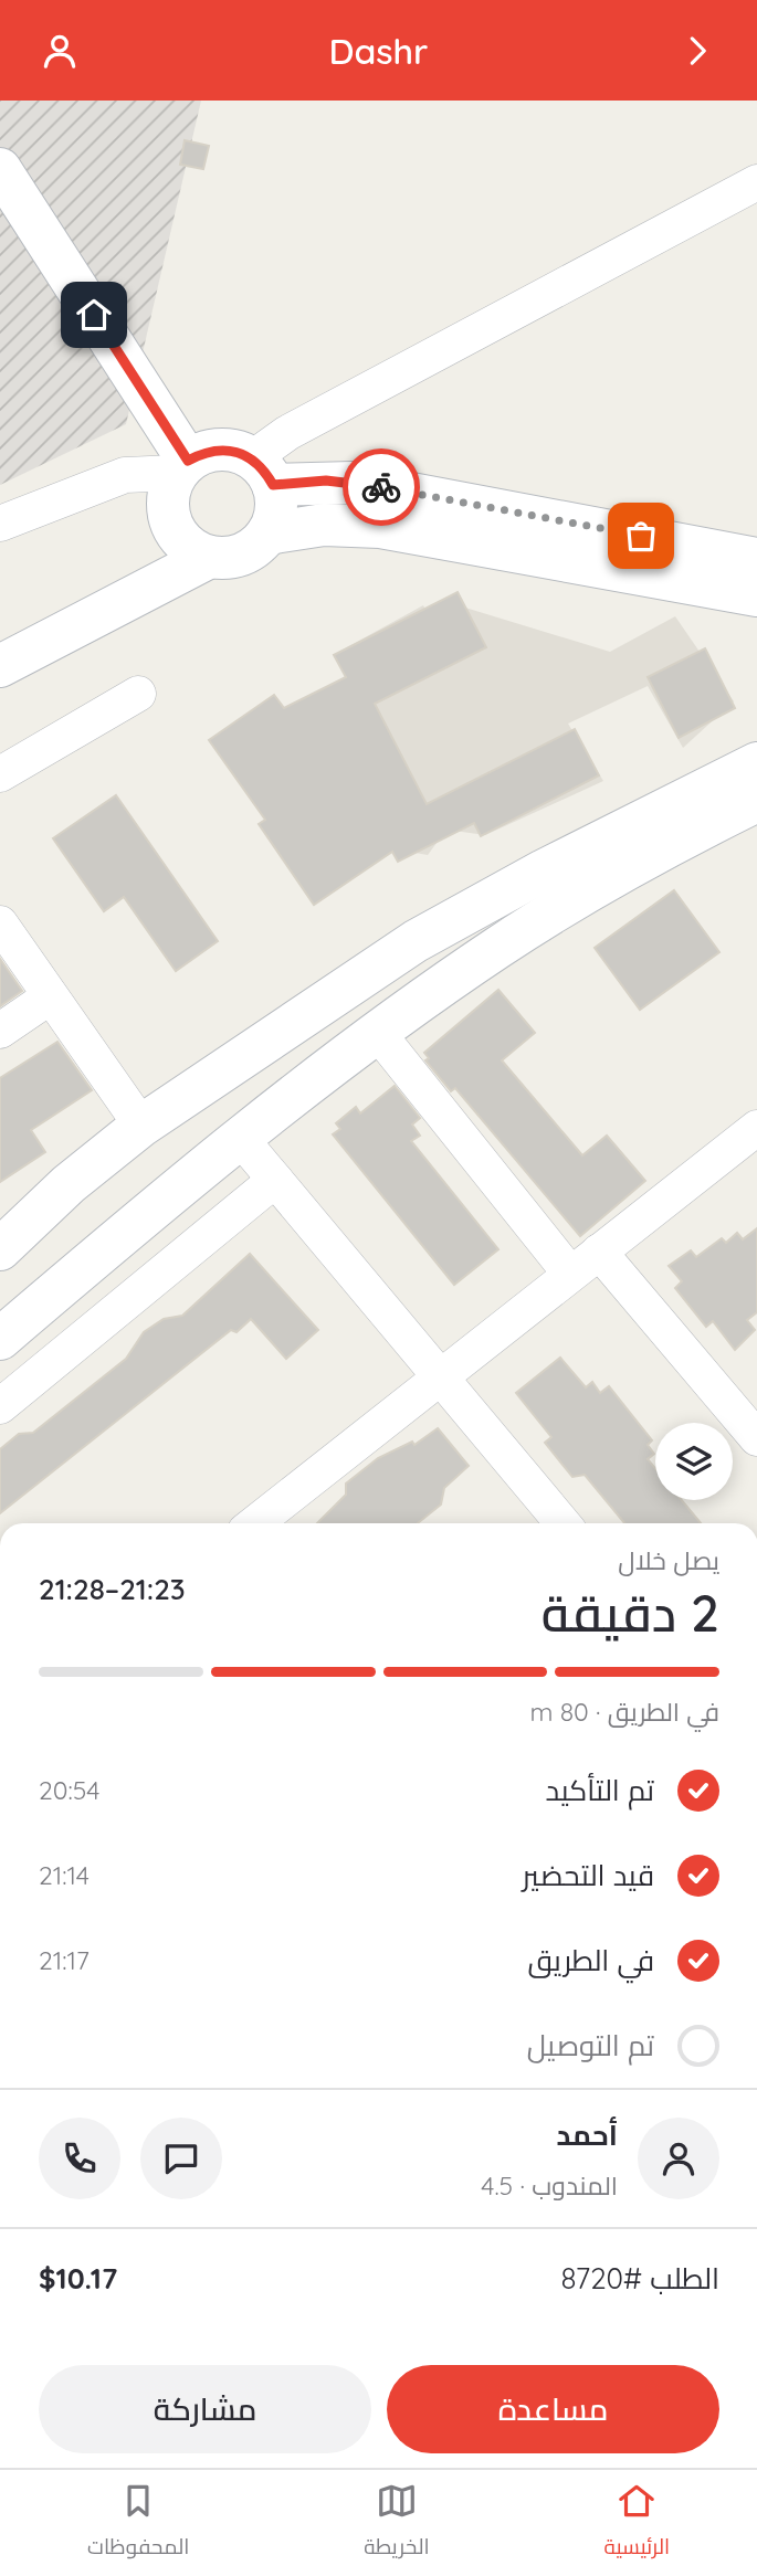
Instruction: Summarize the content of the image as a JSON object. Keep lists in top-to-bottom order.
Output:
{
  "page": {
    "header": "Dashr",
    "heading": ["2 دقيقة", "يصل خلال", "21:23–21:28"],
    "panel": [
      "أحمد",
      "المندوب · 4.5",
      "الطلب #8720",
      "$10.17"
    ],
    "bar": "في الطريق · 80 m",
    "list": [
      ["تم التأكيد", "20:54"],
      ["قيد التحضير", "21:14"],
      ["في الطريق", "21:17"],
      "تم التوصيل"
    ],
    "buttons": ["مساعدة", "مشاركة"],
    "tabs": ["الرئيسية", "الخريطة", "المحفوظات"]
  }
}
